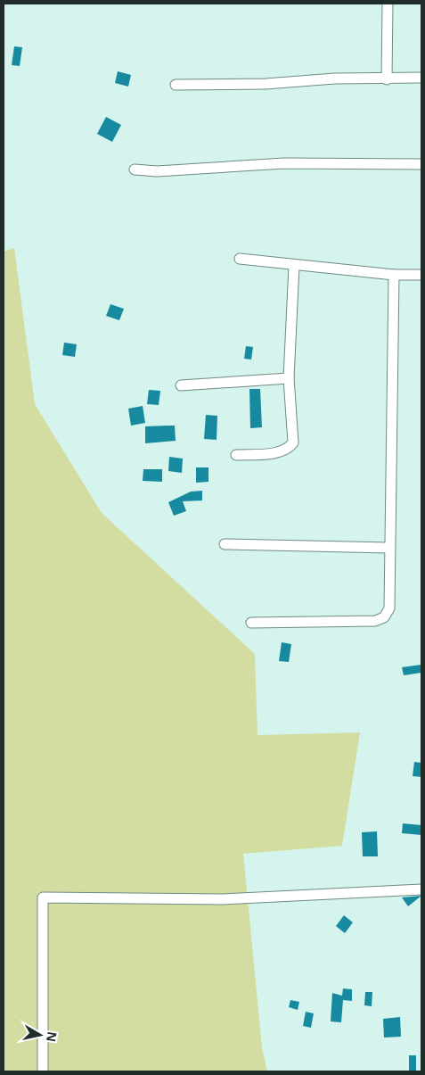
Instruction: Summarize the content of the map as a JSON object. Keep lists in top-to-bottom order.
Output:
{
  "north": "right"
}
